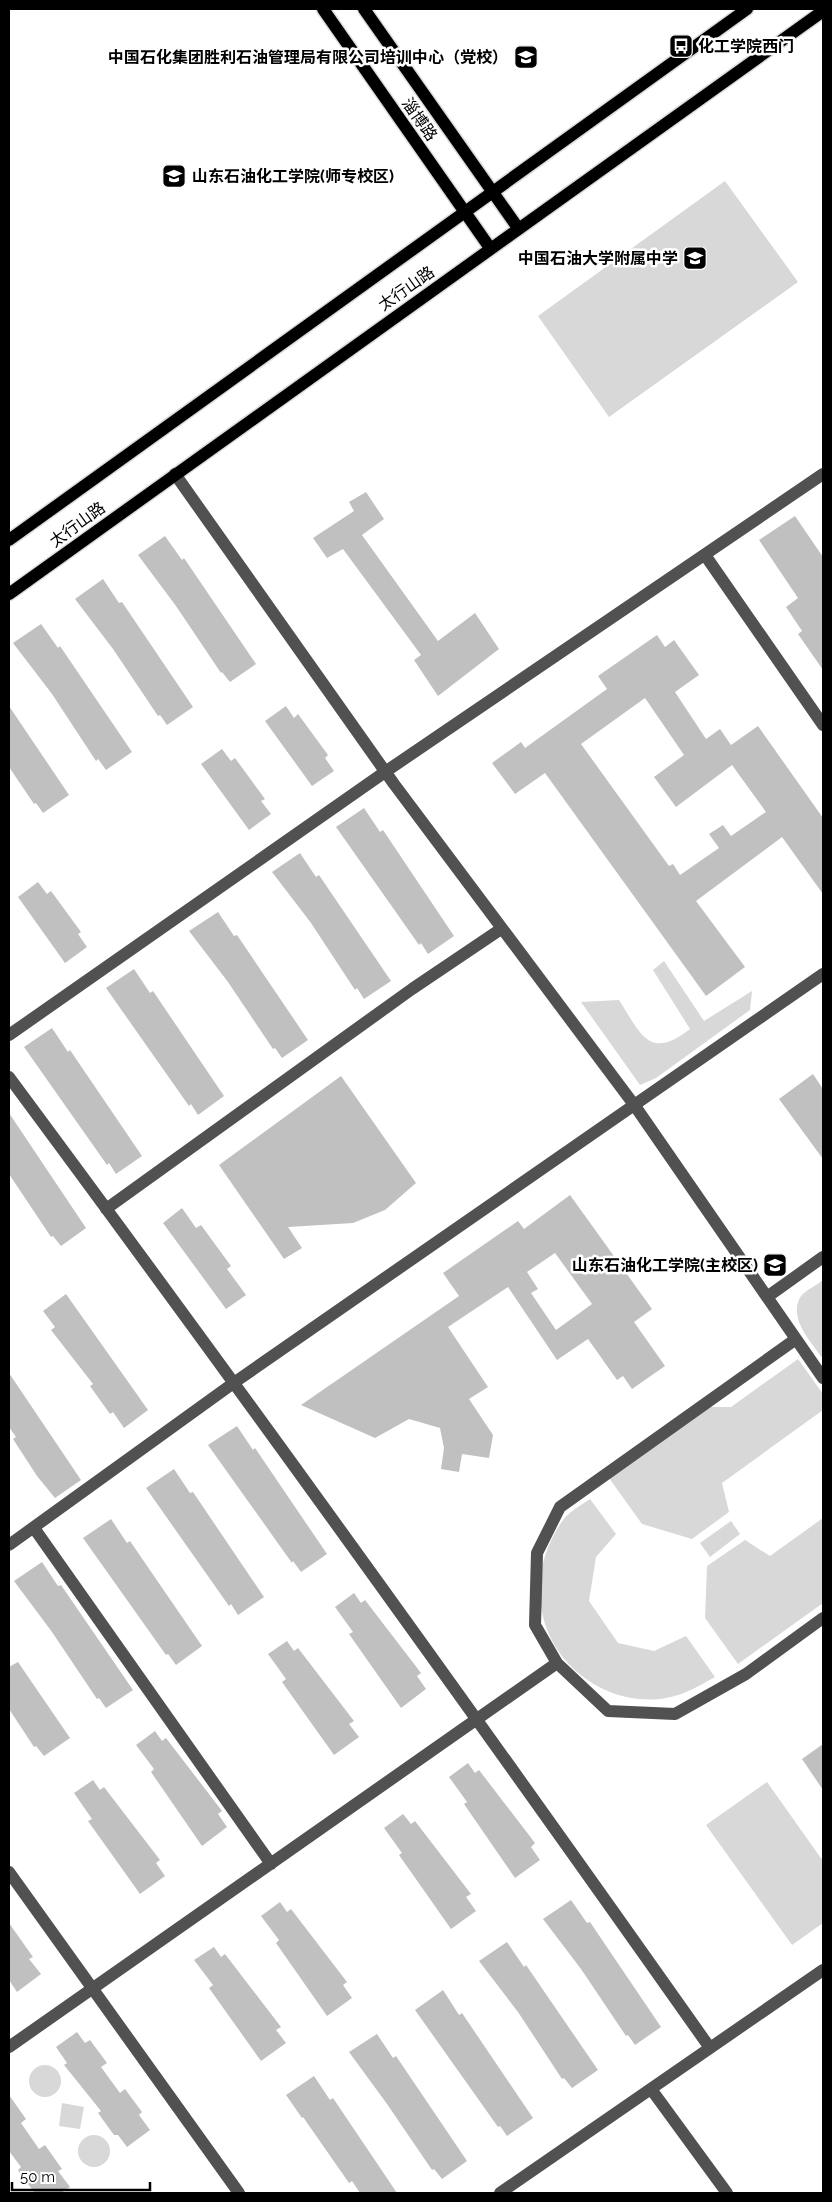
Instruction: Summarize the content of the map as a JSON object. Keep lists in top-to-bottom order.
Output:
{
  "streets": {
    "main road": ["淄博路", "太行山路"]
  },
  "crossings": [
    ["淄博路", "太行山路"]
  ],
  "places": {
    "bus stop": ["化工学院西门"],
    "school or university": [
      "中国石化集团胜利石油管理局有限公司培训中心（党校）",
      "山东石油化工学院(师专校区)",
      "中国石油大学附属中学",
      "山东石油化工学院(主校区)"
    ]
  },
  "scale_bar": "50 m"
}
